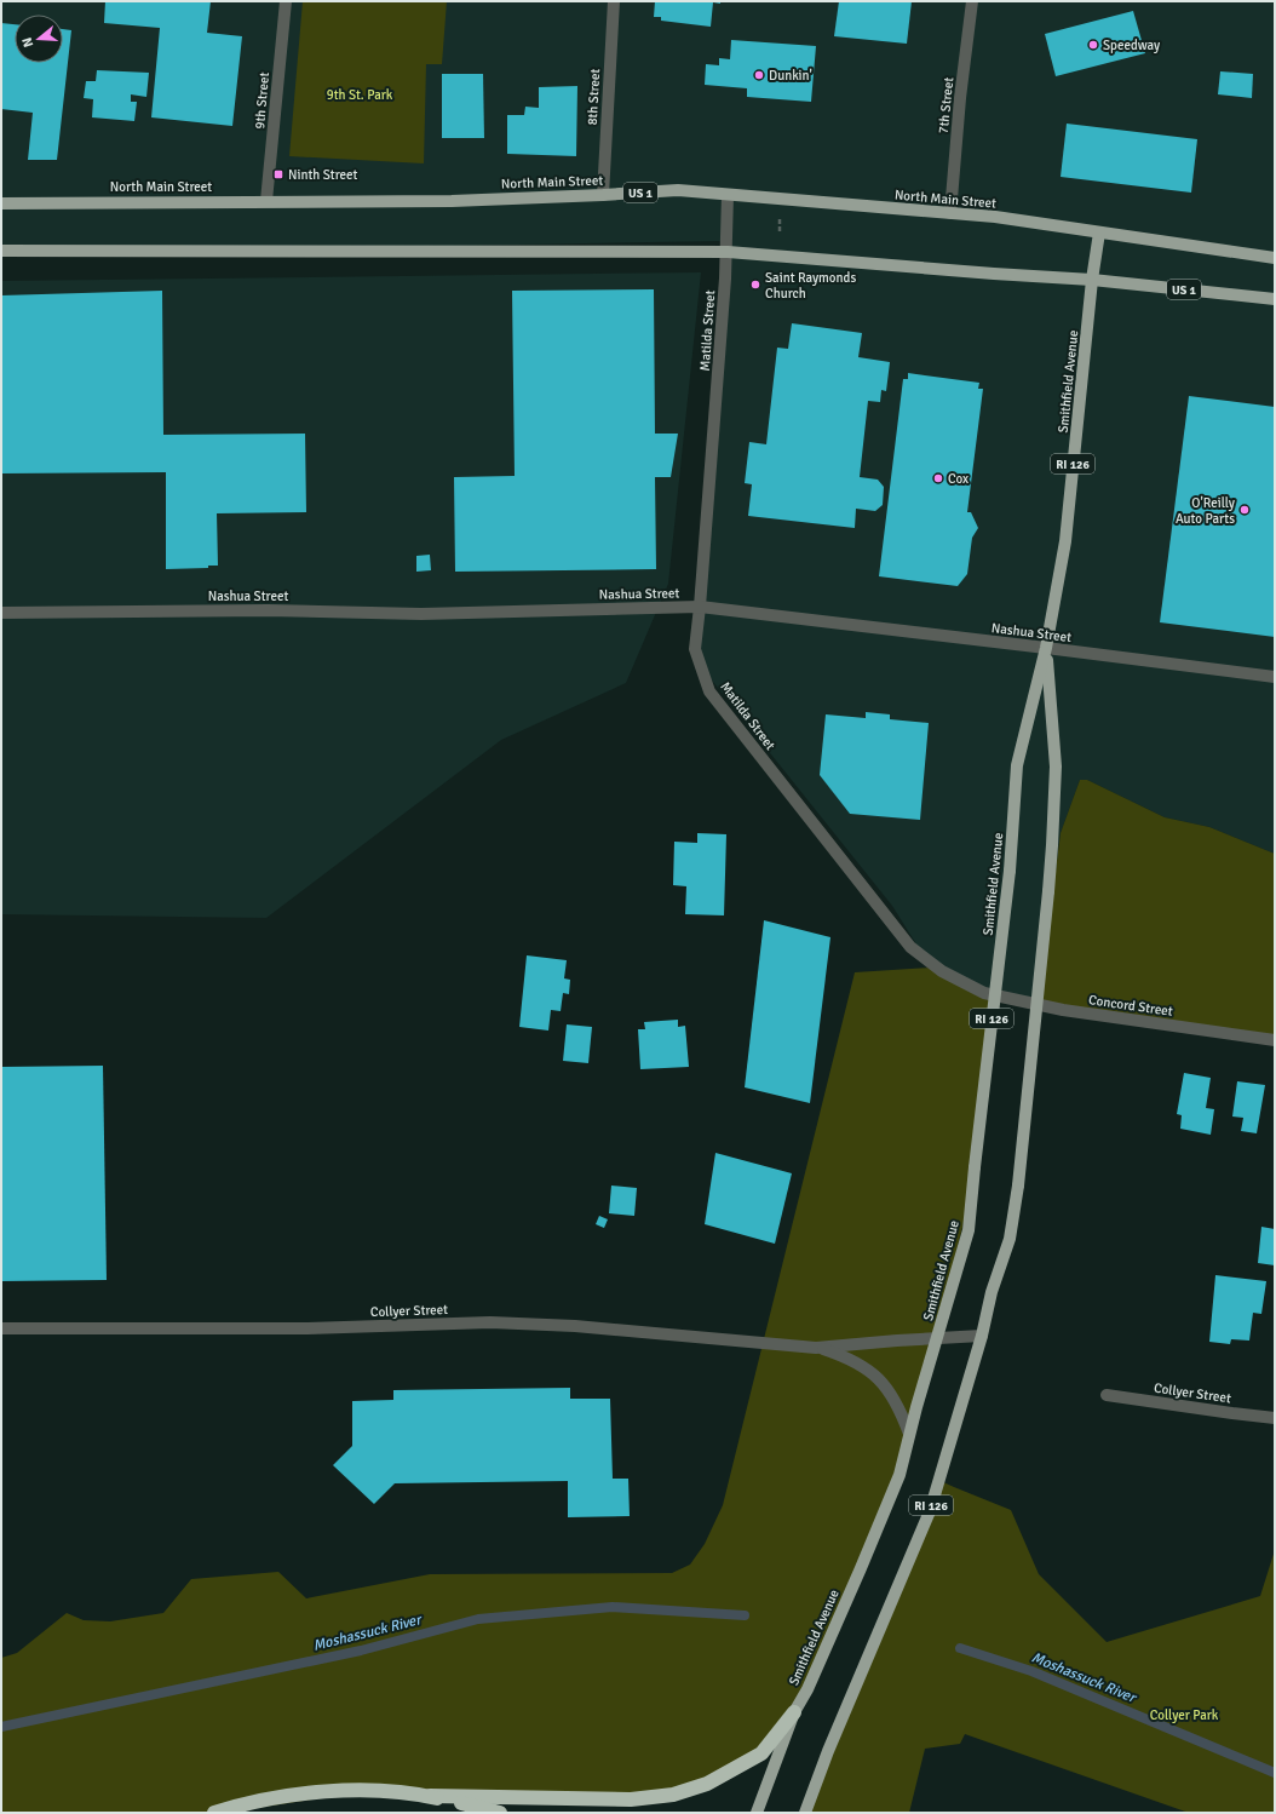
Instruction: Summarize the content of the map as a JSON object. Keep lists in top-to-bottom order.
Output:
{
  "streets": {
    "main road": [
      "North Main Street",
      "US 1",
      "Smithfield Avenue",
      "RI 126"
    ],
    "street": [
      "8th Street",
      "9th Street",
      "7th Street",
      "Matilda Street",
      "Nashua Street",
      "Concord Street",
      "Collyer Street"
    ]
  },
  "crossings": [
    ["8th Street", "North Main Street"],
    ["9th Street", "North Main Street"],
    ["7th Street", "North Main Street"],
    ["North Main Street", "Matilda Street"],
    ["North Main Street", "Smithfield Avenue"],
    ["US 1", "Matilda Street"],
    ["US 1", "Smithfield Avenue"],
    ["Matilda Street", "Nashua Street"],
    ["Matilda Street", "Concord Street"],
    ["Smithfield Avenue", "Nashua Street"],
    ["Smithfield Avenue", "Collyer Street"]
  ],
  "water": ["Moshassuck River"],
  "parks": ["9th St. Park", "Collyer Park"],
  "places": {
    "other": [
      "Speedway",
      "Dunkin'",
      "Saint Raymonds Church",
      "Cox",
      "O'Reilly Auto Parts"
    ],
    "transit": ["Ninth Street"]
  },
  "north": "left"
}
